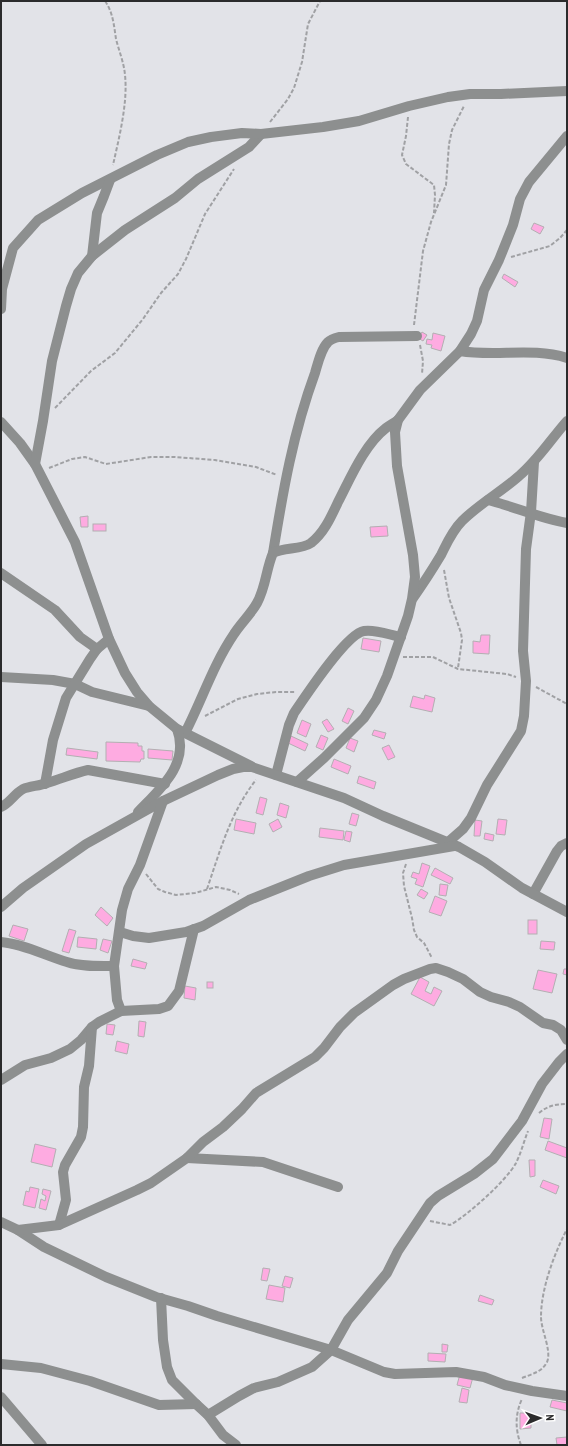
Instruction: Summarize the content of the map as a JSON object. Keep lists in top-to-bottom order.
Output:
{
  "north": "right"
}
